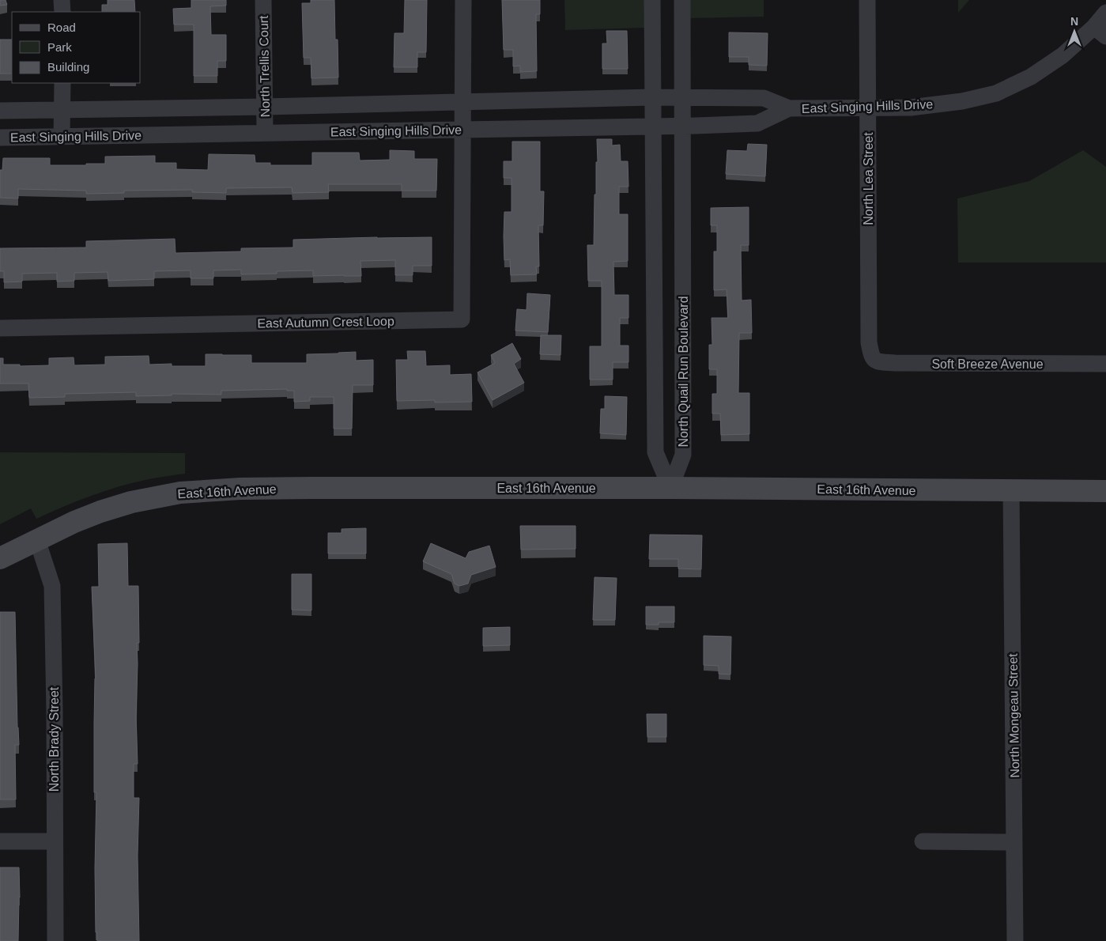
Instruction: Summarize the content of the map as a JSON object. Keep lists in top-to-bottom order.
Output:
{
  "streets": {
    "street": [
      "North Trellis Court",
      "East Singing Hills Drive",
      "North Lea Street",
      "East Autumn Crest Loop",
      "Soft Breeze Avenue",
      "North Quail Run Boulevard",
      "East 16th Avenue",
      "North Mongeau Street",
      "North Brady Street"
    ]
  },
  "crossings": [
    ["North Trellis Court", "East Singing Hills Drive"],
    ["East Singing Hills Drive", "North Lea Street"],
    ["East Singing Hills Drive", "East Autumn Crest Loop"],
    ["East Singing Hills Drive", "North Quail Run Boulevard"],
    ["North Lea Street", "Soft Breeze Avenue"],
    ["North Quail Run Boulevard", "East 16th Avenue"],
    ["East 16th Avenue", "North Mongeau Street"],
    ["East 16th Avenue", "North Brady Street"]
  ],
  "legend": ["Road", "Park", "Building"],
  "north": "top"
}
